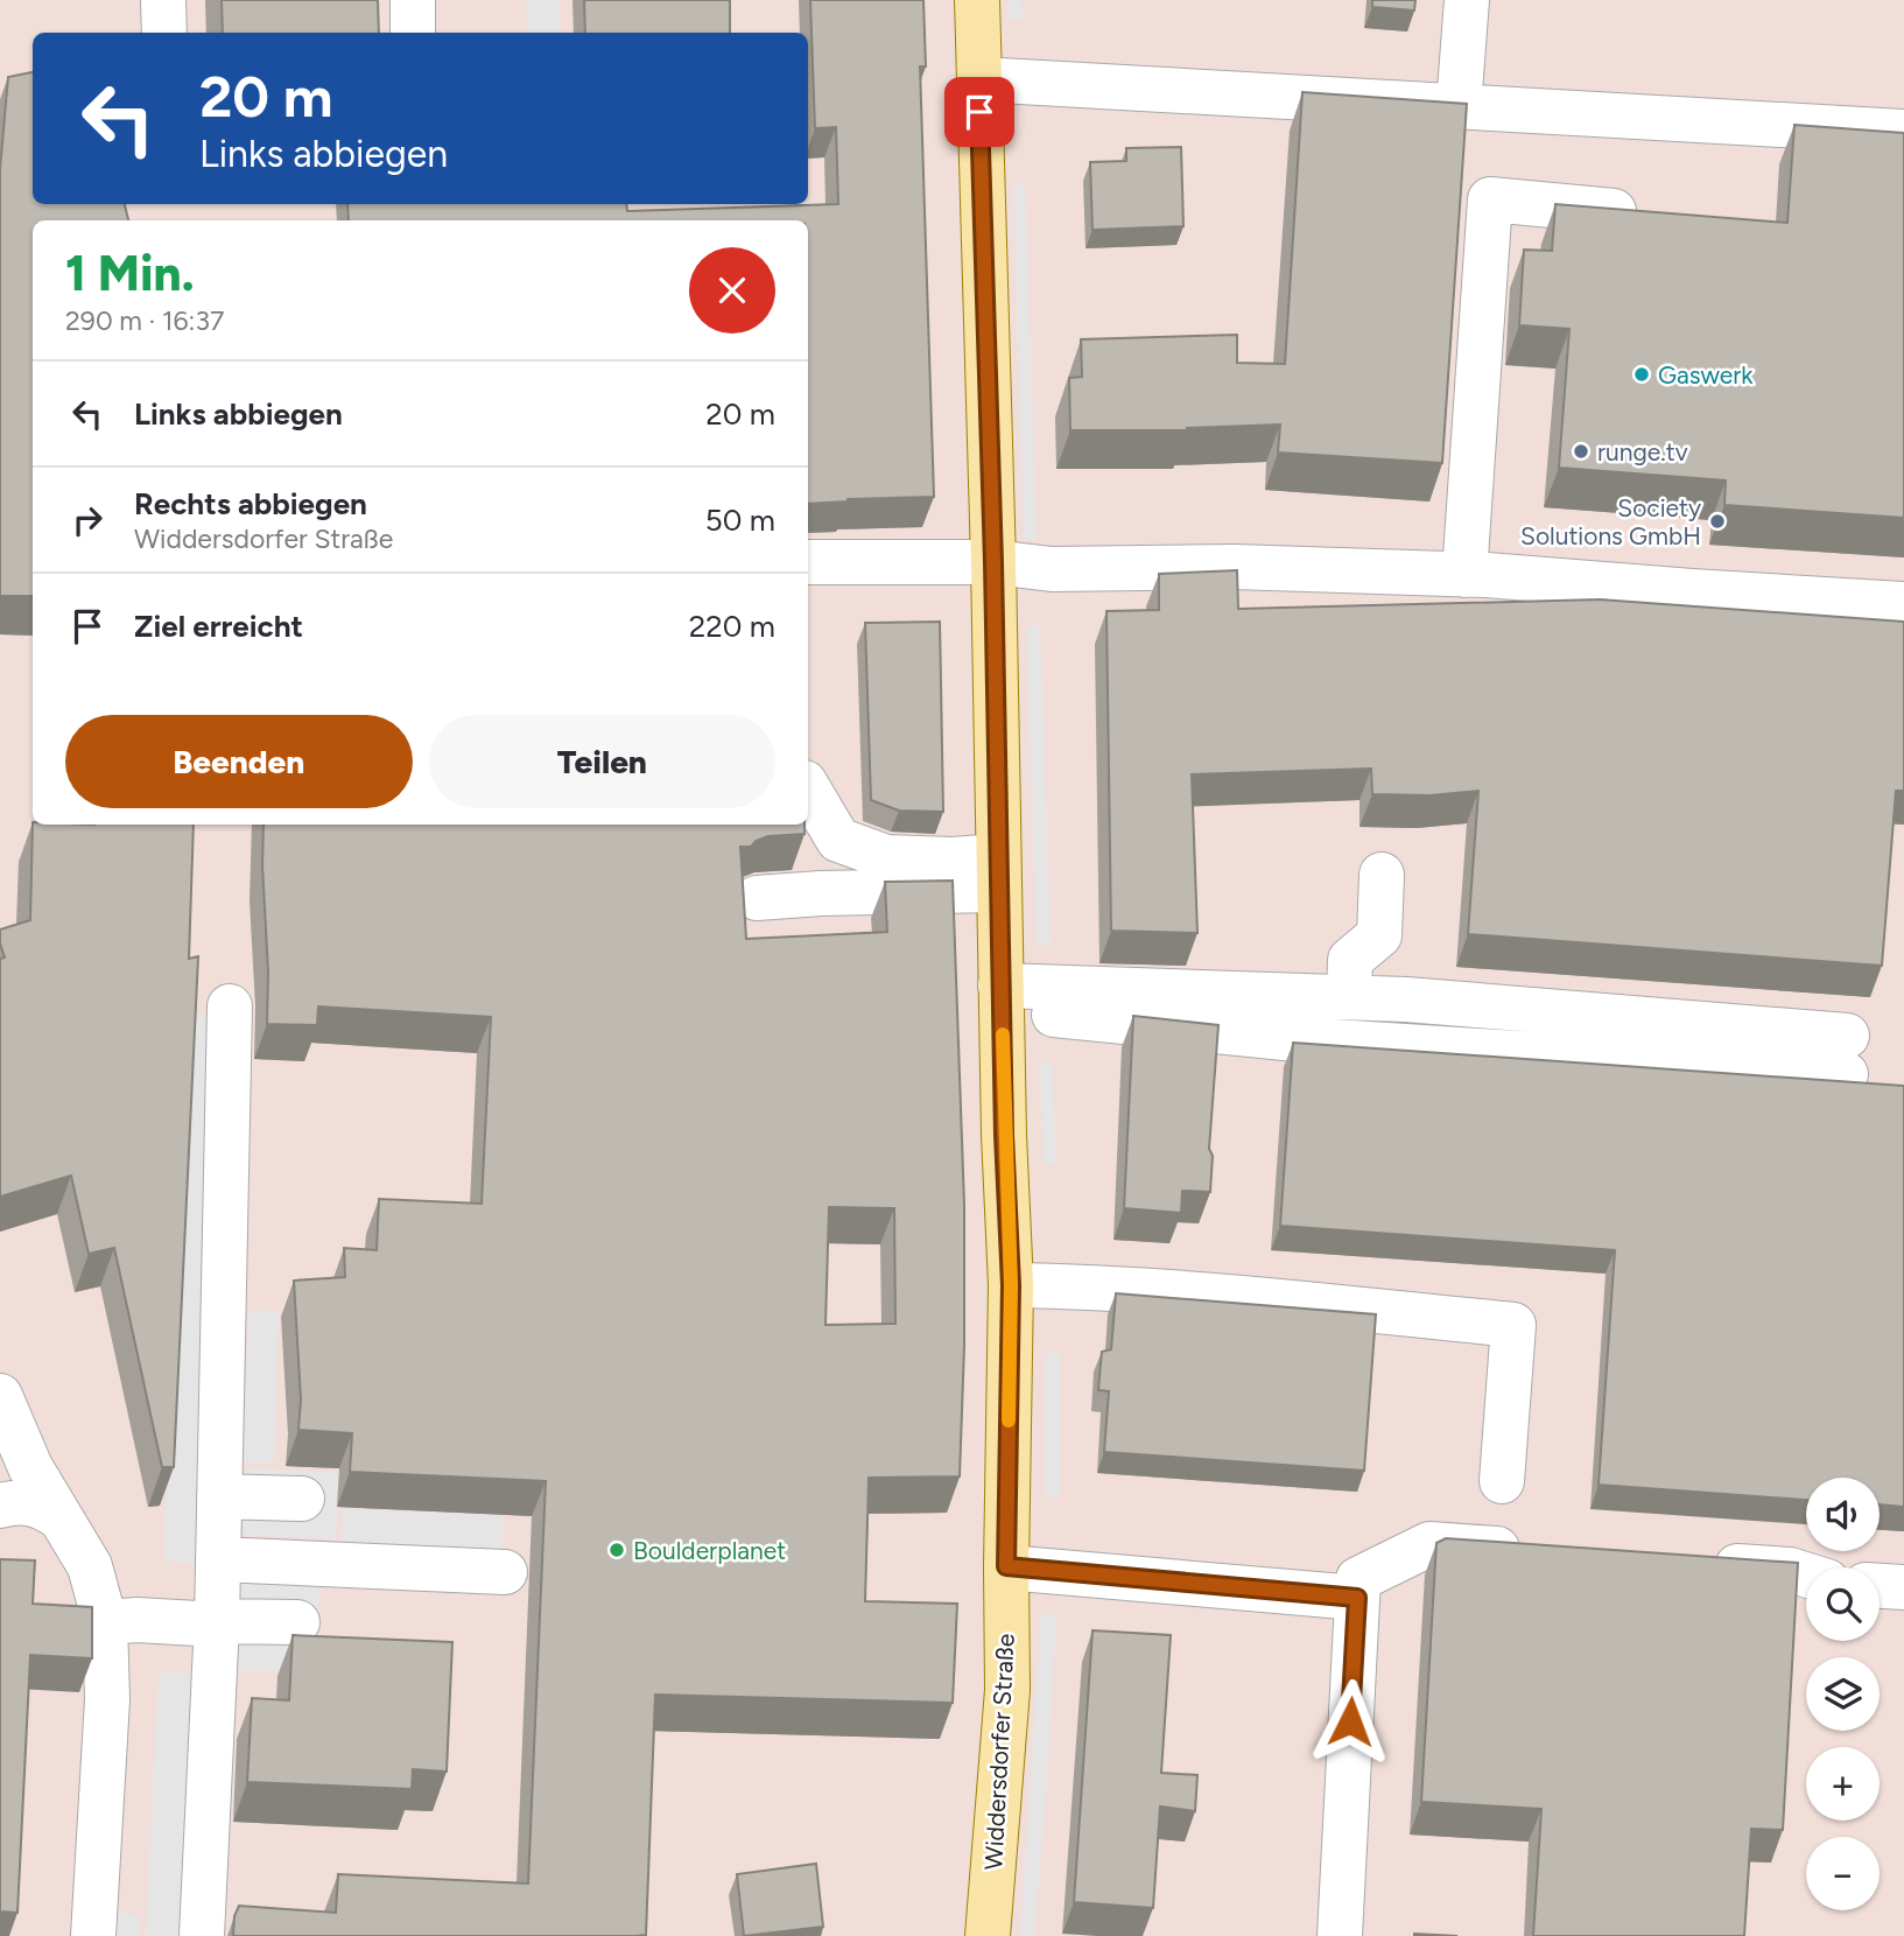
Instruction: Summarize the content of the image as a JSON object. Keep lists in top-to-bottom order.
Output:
{
  "streets": {
    "main road": ["Widdersdorfer Straße"]
  },
  "places": [
    "Gaswerk",
    "runge.tv",
    "Society Solutions GmbH",
    "Boulderplanet"
  ],
  "page": {
    "turn": ["20 m", "Links abbiegen"],
    "heading": ["1 Min.", "290 m · 16:37"],
    "list": [
      {
        "name": "Links abbiegen",
        "value": "20 m"
      },
      {
        "name": "Rechts abbiegen",
        "note": "Widdersdorfer Straße",
        "value": "50 m"
      },
      {
        "name": "Ziel erreicht",
        "value": "220 m"
      }
    ],
    "buttons": ["Beenden", "Teilen"],
    "map_buttons": ["+", "−"]
  }
}
